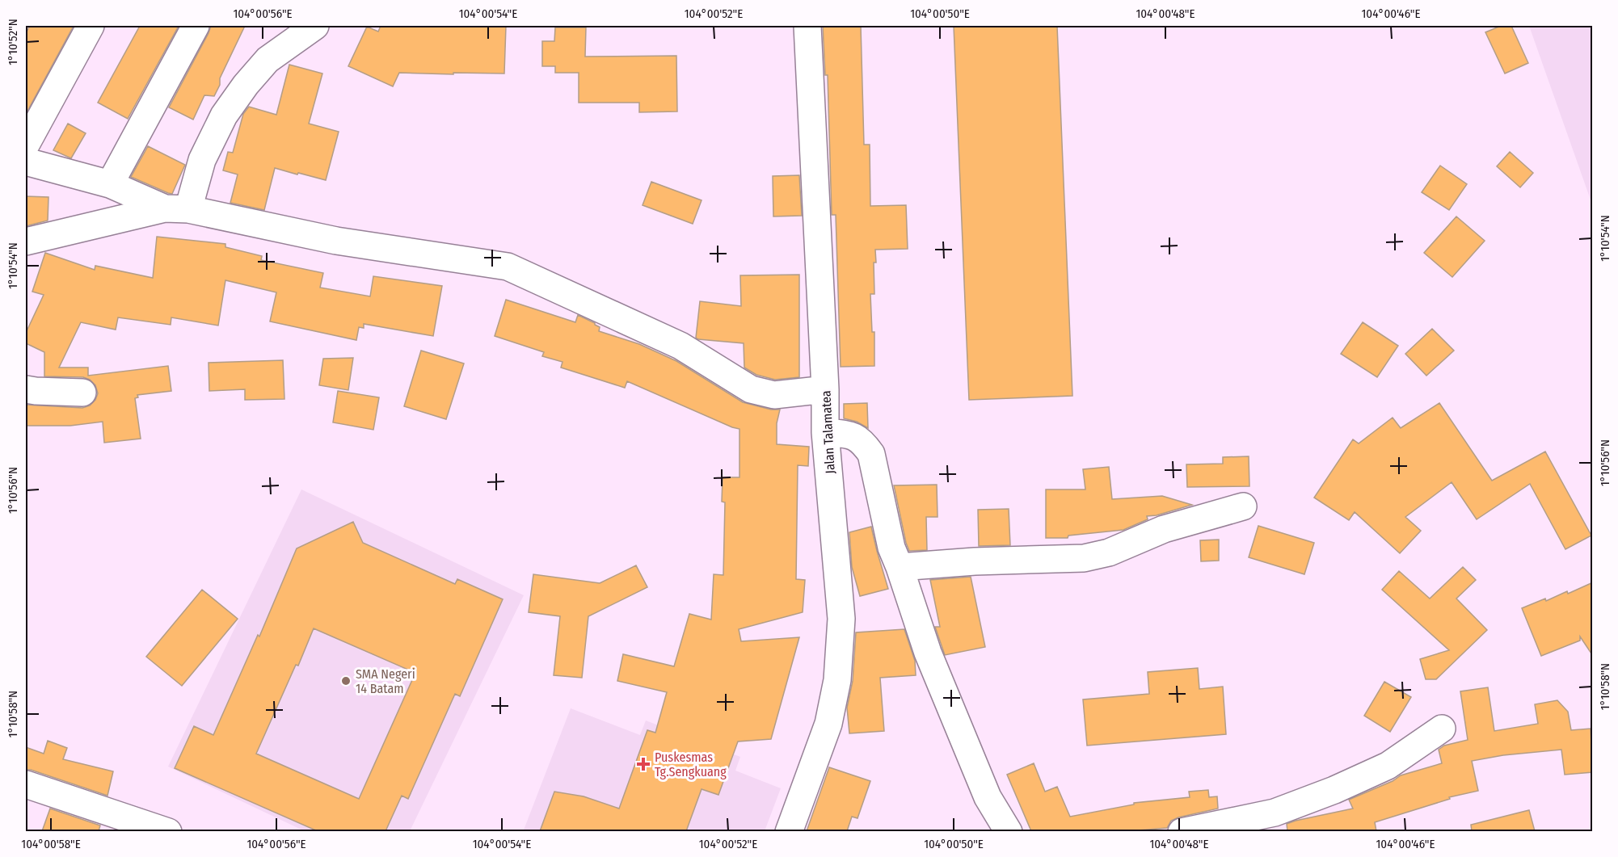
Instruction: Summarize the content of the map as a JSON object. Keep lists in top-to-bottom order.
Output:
{
  "streets": {
    "street": ["Jalan Talamatea"]
  },
  "places": {
    "other": ["SMA Negeri 14 Batam"],
    "health": ["Puskesmas Tg.Sengkuang"]
  },
  "coordinates": [
    "104°00'56\"E",
    "104°00'54\"E",
    "104°00'52\"E",
    "104°00'50\"E",
    "104°00'48\"E",
    "104°00'46\"E",
    "1°10'52\"N",
    "1°10'54\"N",
    "1°10'56\"N",
    "1°10'58\"N",
    "104°00'58\"E"
  ]
}
